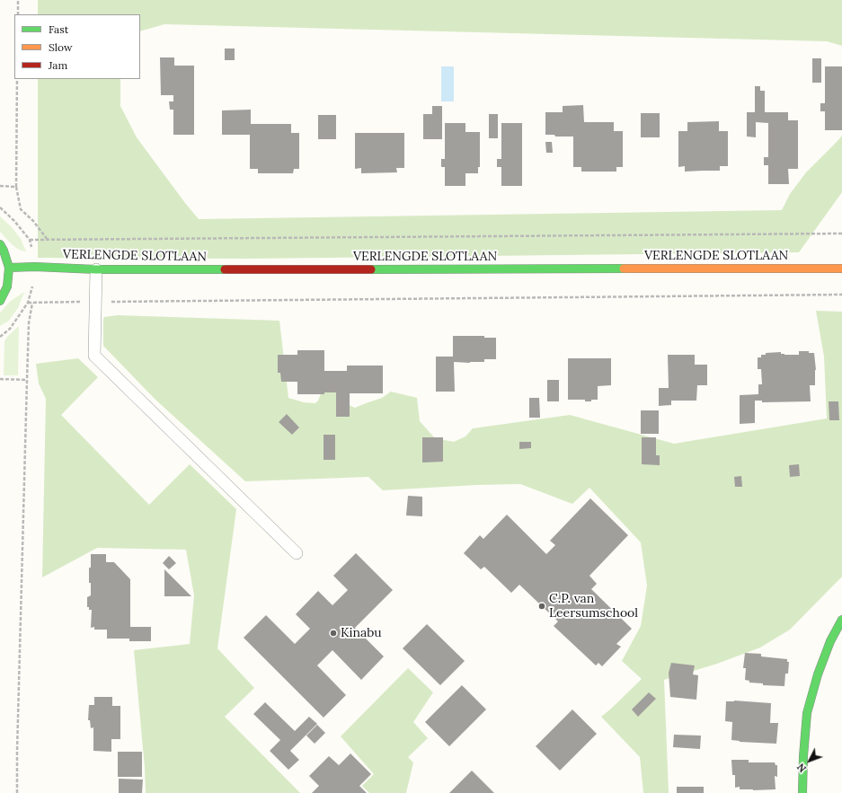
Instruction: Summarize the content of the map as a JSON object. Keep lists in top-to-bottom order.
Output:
{
  "streets": {
    "street": ["VERLENGDE SLOTLAAN"]
  },
  "places": ["C.P. van Leersumschool", "Kinabu"],
  "legend": ["Fast", "Slow", "Jam"],
  "north": "bottom left"
}
